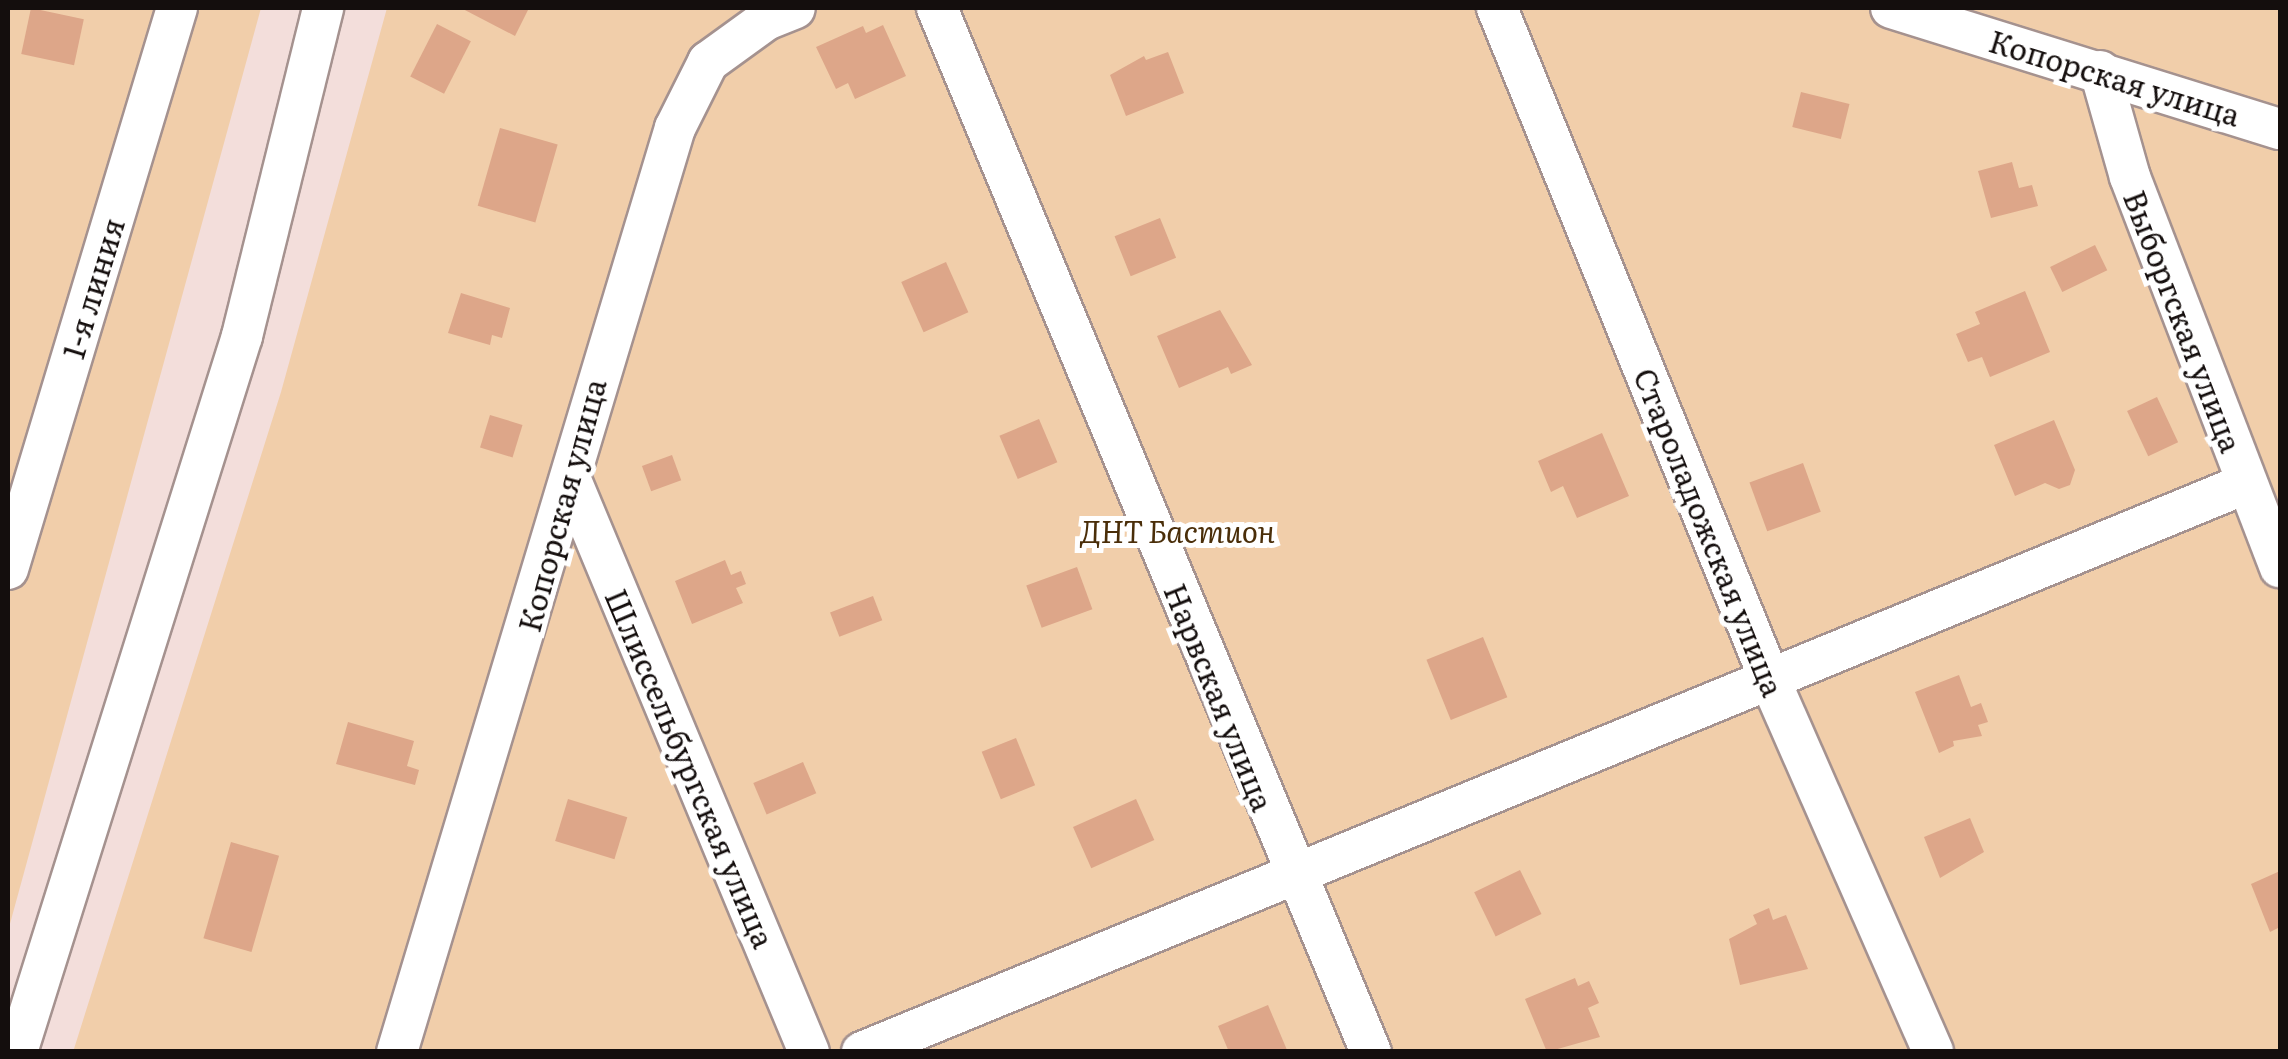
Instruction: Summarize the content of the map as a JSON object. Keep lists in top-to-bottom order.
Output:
{
  "streets": {
    "street": [
      "Копорская улица",
      "1-я линия",
      "Выборгская улица",
      "Староладожская улица",
      "Нарвская улица",
      "Шлиссельбургская улица"
    ]
  },
  "crossings": [
    ["Копорская улица", "Выборгская улица"],
    ["Копорская улица", "Шлиссельбургская улица"]
  ],
  "parks": ["ДНТ Бастион"]
}
